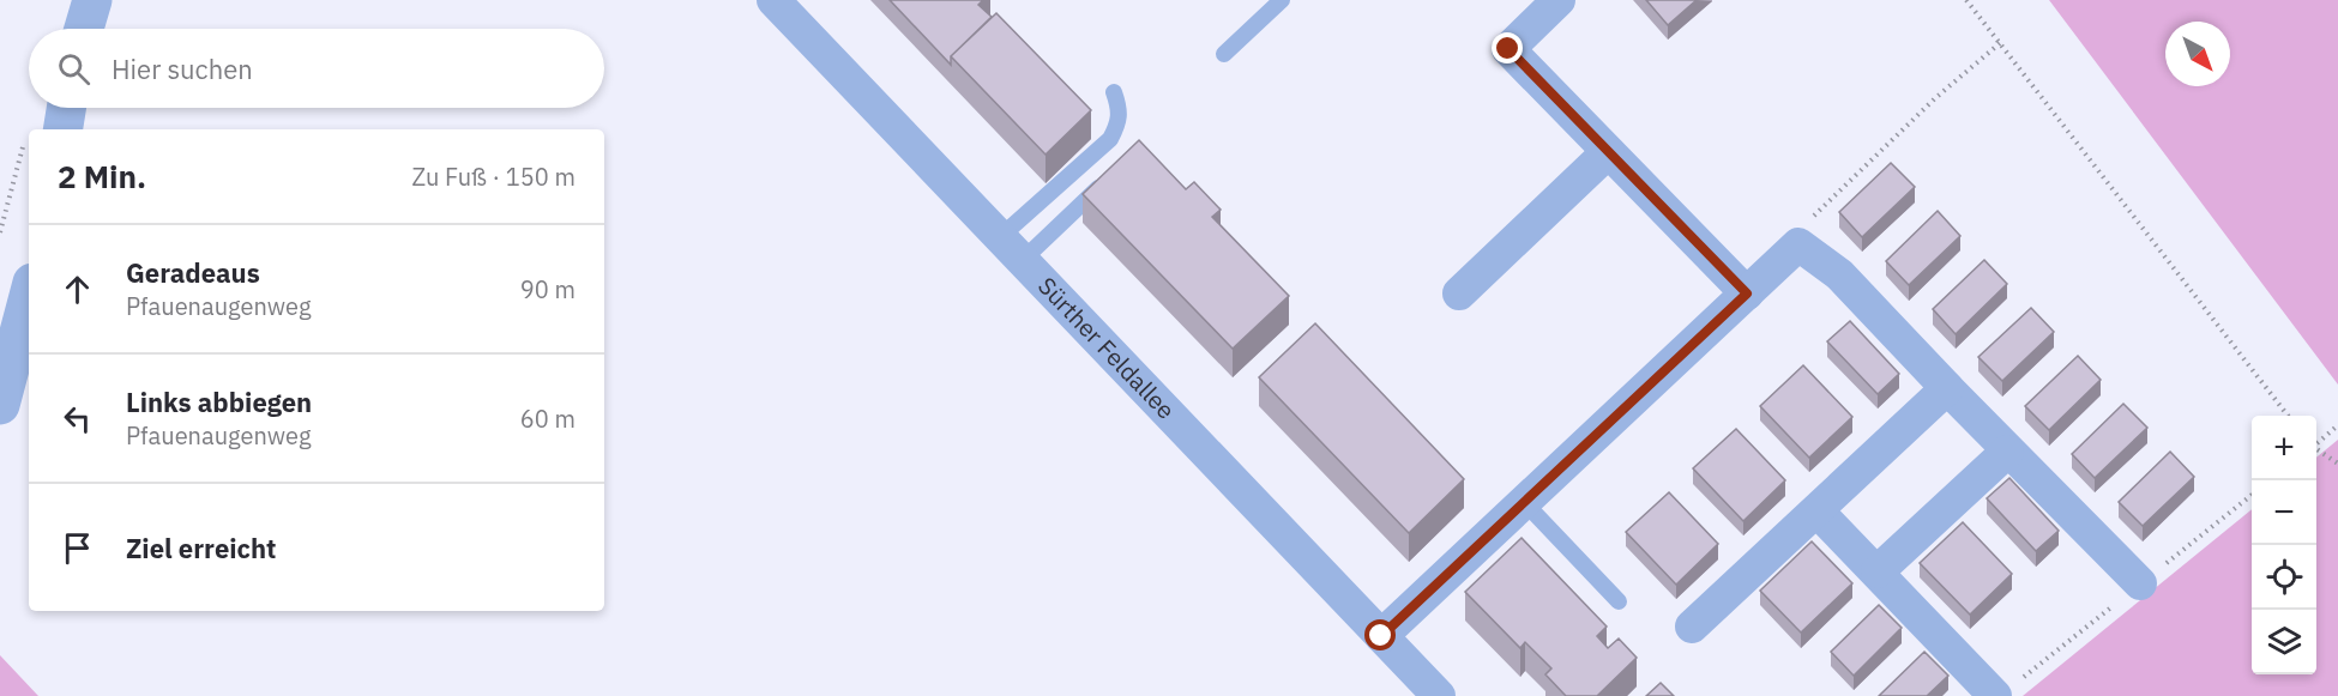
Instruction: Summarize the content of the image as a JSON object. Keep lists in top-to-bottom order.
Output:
{
  "streets": {
    "street": ["Sürther Feldallee"]
  },
  "north": "bottom right",
  "page": {
    "search": "Hier suchen",
    "heading": ["2 Min.", "Zu Fuß · 150 m"],
    "list": [
      ["Geradeaus", "Pfauenaugenweg", "90 m"],
      ["Links abbiegen", "Pfauenaugenweg", "60 m"],
      "Ziel erreicht"
    ],
    "map_buttons": ["+", "−"]
  }
}
